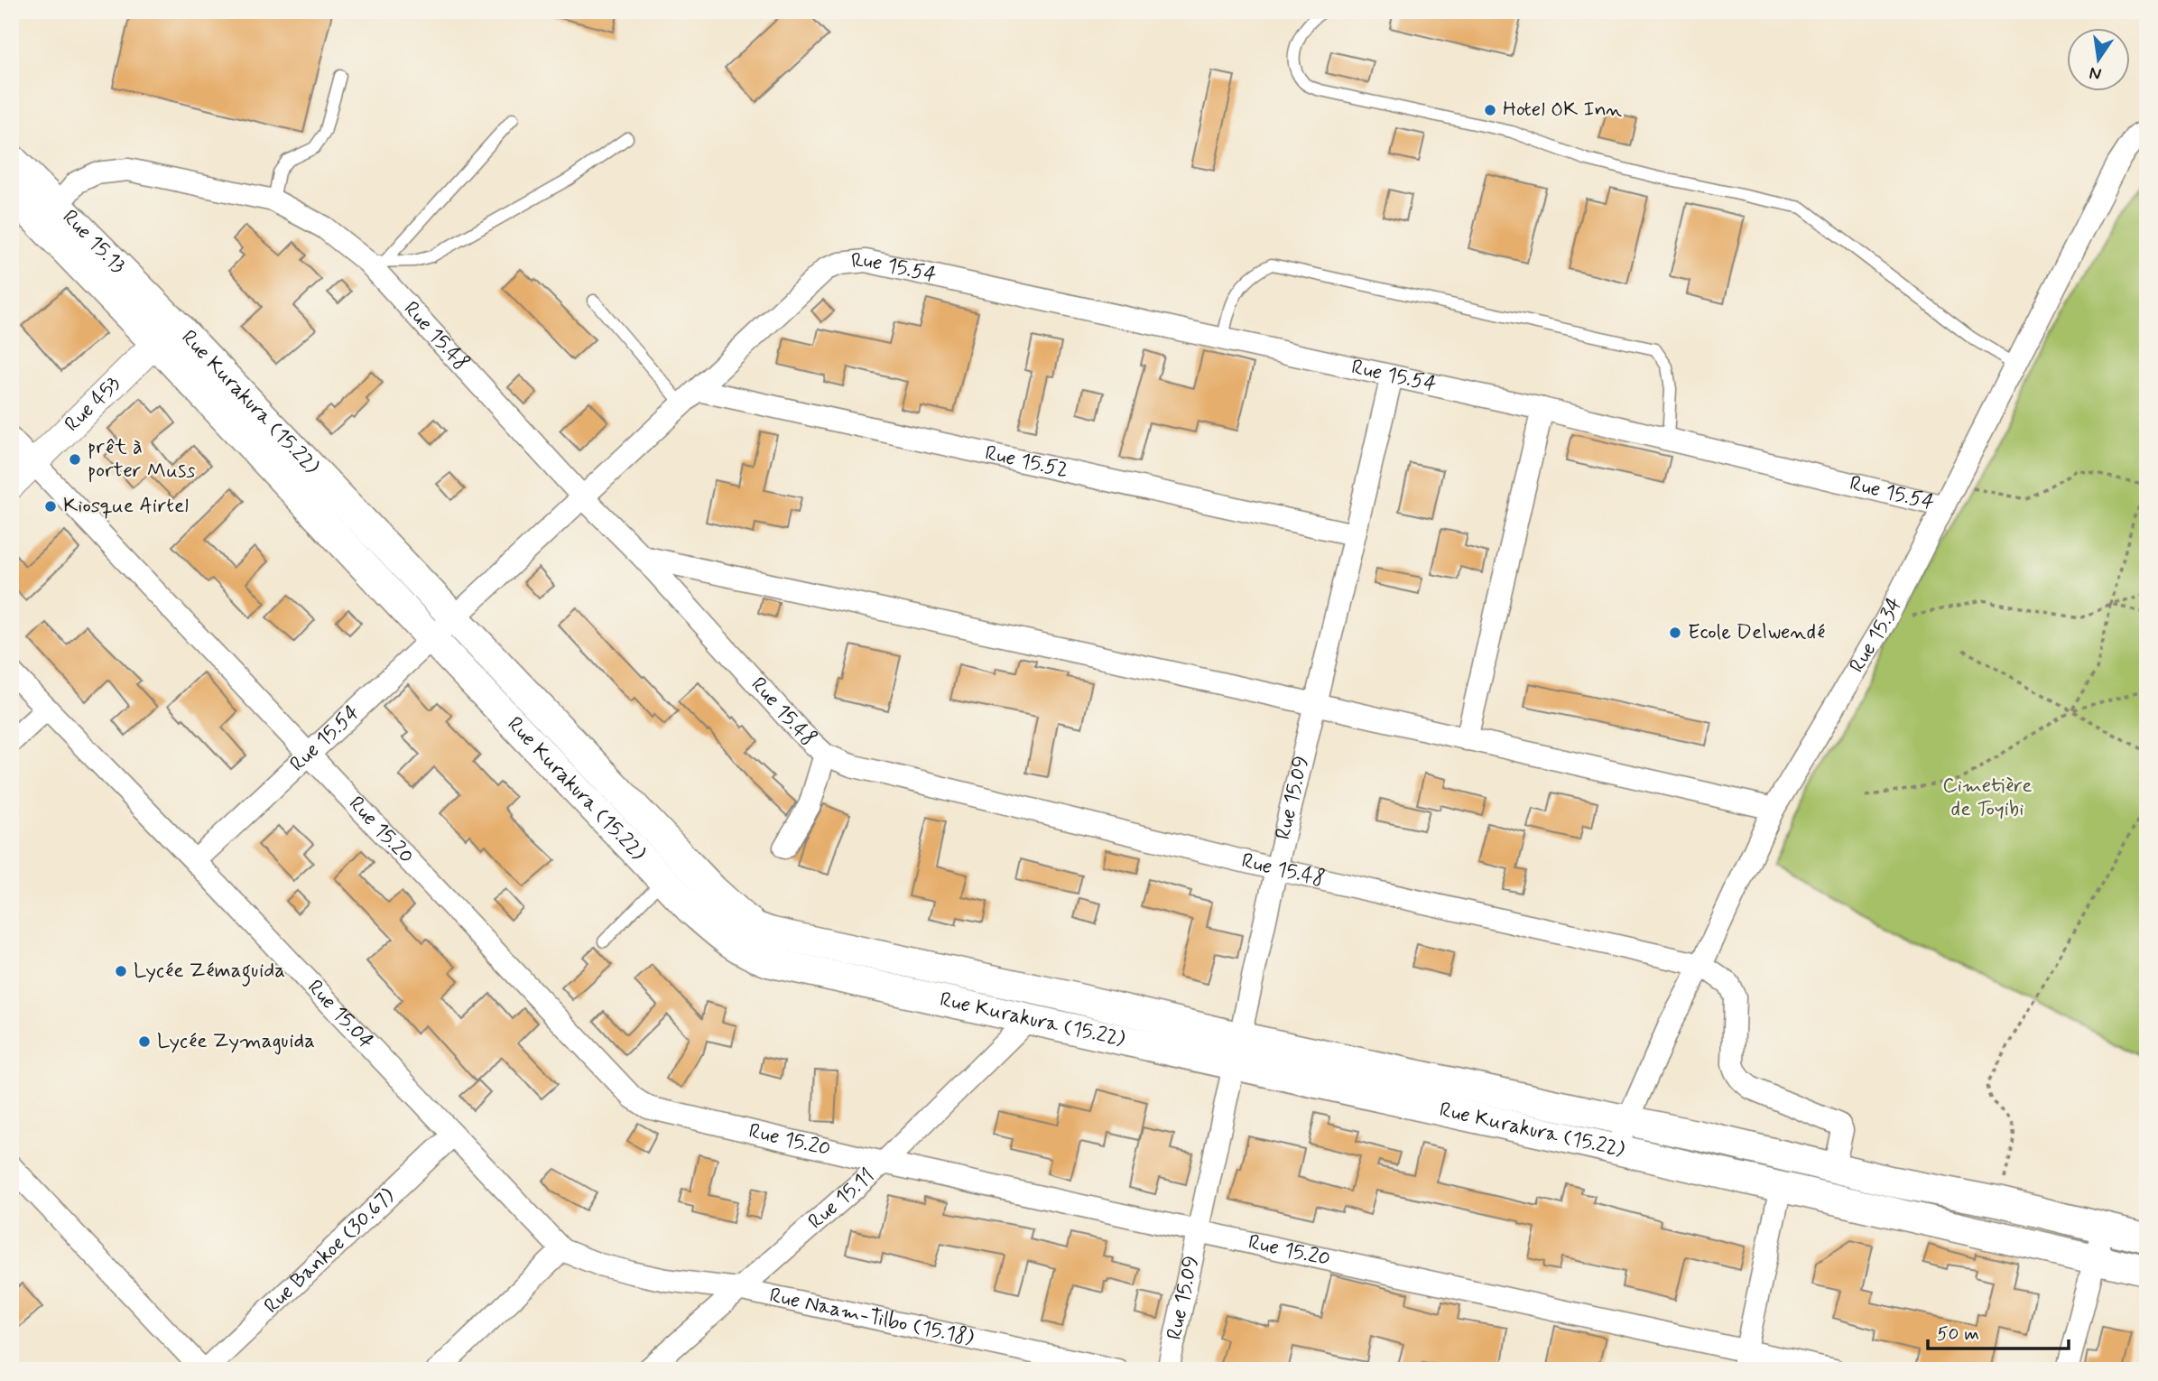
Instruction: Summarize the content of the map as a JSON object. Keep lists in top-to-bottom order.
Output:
{
  "streets": {
    "main road": ["Rue 15.13", "Rue Kurakura (15.22)"],
    "street": [
      "Rue 15.54",
      "Rue 15.48",
      "Rue 453",
      "Rue 15.52",
      "Rue 15.34",
      "Rue 15.09",
      "Rue 15.20",
      "Rue 15.04",
      "Rue 15.11",
      "Rue Bankoe (30.67)",
      "Rue Naam-Tilbo (15.18)"
    ]
  },
  "crossings": [
    ["Rue 15.13", "Rue 15.48"],
    ["Rue 15.13", "Rue Kurakura (15.22)"],
    ["Rue 15.13", "Rue 453"],
    ["Rue 15.54", "Rue 15.48"],
    ["Rue 15.54", "Rue Kurakura (15.22)"],
    ["Rue 15.54", "Rue 15.52"],
    ["Rue 15.54", "Rue 15.34"],
    ["Rue 15.54", "Rue 15.09"],
    ["Rue 15.54", "Rue 15.20"],
    ["Rue 15.54", "Rue 15.04"],
    ["Rue 15.48", "Rue 15.34"],
    ["Rue 15.48", "Rue 15.09"],
    ["Rue Kurakura (15.22)", "Rue 453"],
    ["Rue Kurakura (15.22)", "Rue 15.34"],
    ["Rue Kurakura (15.22)", "Rue 15.09"],
    ["Rue Kurakura (15.22)", "Rue 15.11"],
    ["Rue 453", "Rue 15.20"],
    ["Rue 15.52", "Rue 15.09"],
    ["Rue 15.09", "Rue 15.20"],
    ["Rue 15.20", "Rue 15.11"],
    ["Rue 15.04", "Rue Bankoe (30.67)"],
    ["Rue 15.04", "Rue Naam-Tilbo (15.18)"],
    ["Rue 15.11", "Rue Naam-Tilbo (15.18)"]
  ],
  "parks": ["Cimetière de Toyibi"],
  "places": [
    "Hotel OK Inn",
    "prêt à porter Muss",
    "Kiosque Airtel",
    "Ecole Delwendé",
    "Lycée Zémaguida",
    "Lycée Zymaguida"
  ],
  "scale_bar": "50 m",
  "north": "bottom"
}
